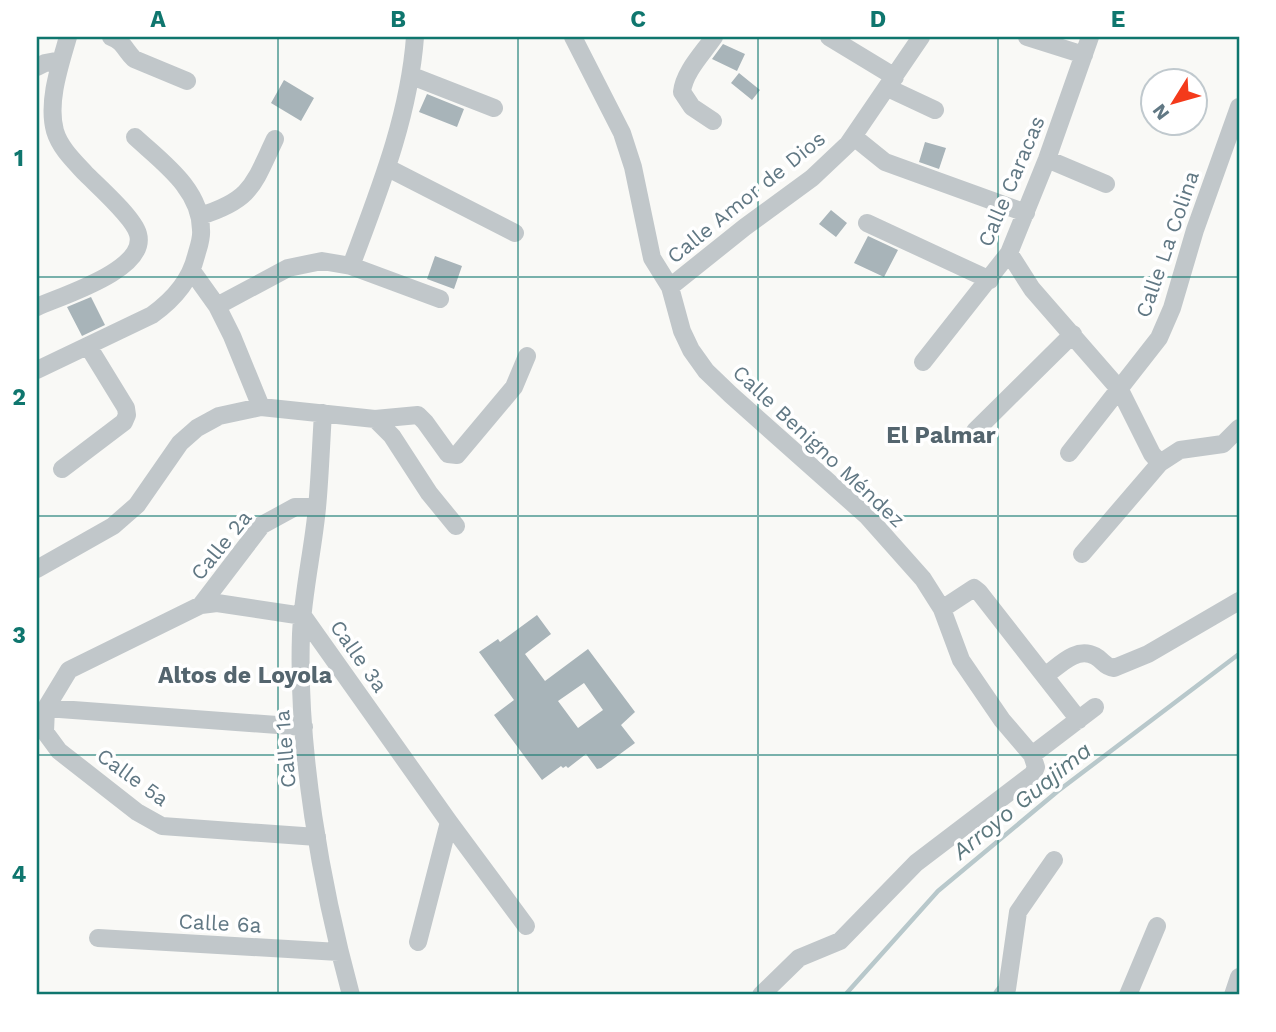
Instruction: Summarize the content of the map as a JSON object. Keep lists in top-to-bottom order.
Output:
{
  "streets": {
    "street": [
      "Calle Caracas",
      "Calle Amor de Dios",
      "Calle La Colina",
      "Calle Benigno Méndez",
      "Calle 2a",
      "Calle 3a",
      "Calle 1a",
      "Calle 5a",
      "Calle 6a"
    ]
  },
  "crossings": [
    ["Calle Amor de Dios", "Calle Benigno Méndez"],
    ["Calle 2a", "Calle 3a"],
    ["Calle 2a", "Calle 1a"],
    ["Calle 3a", "Calle 1a"],
    ["Calle 3a", "Calle 5a"],
    ["Calle 1a", "Calle 5a"],
    ["Calle 1a", "Calle 6a"]
  ],
  "districts": ["El Palmar", "Altos de Loyola"],
  "water": ["Arroyo Guajima"],
  "north": "bottom left",
  "grid": {
    "columns": [
      "A",
      "B",
      "C",
      "D",
      "E"
    ],
    "rows": [
      "1",
      "2",
      "3",
      "4"
    ]
  }
}
